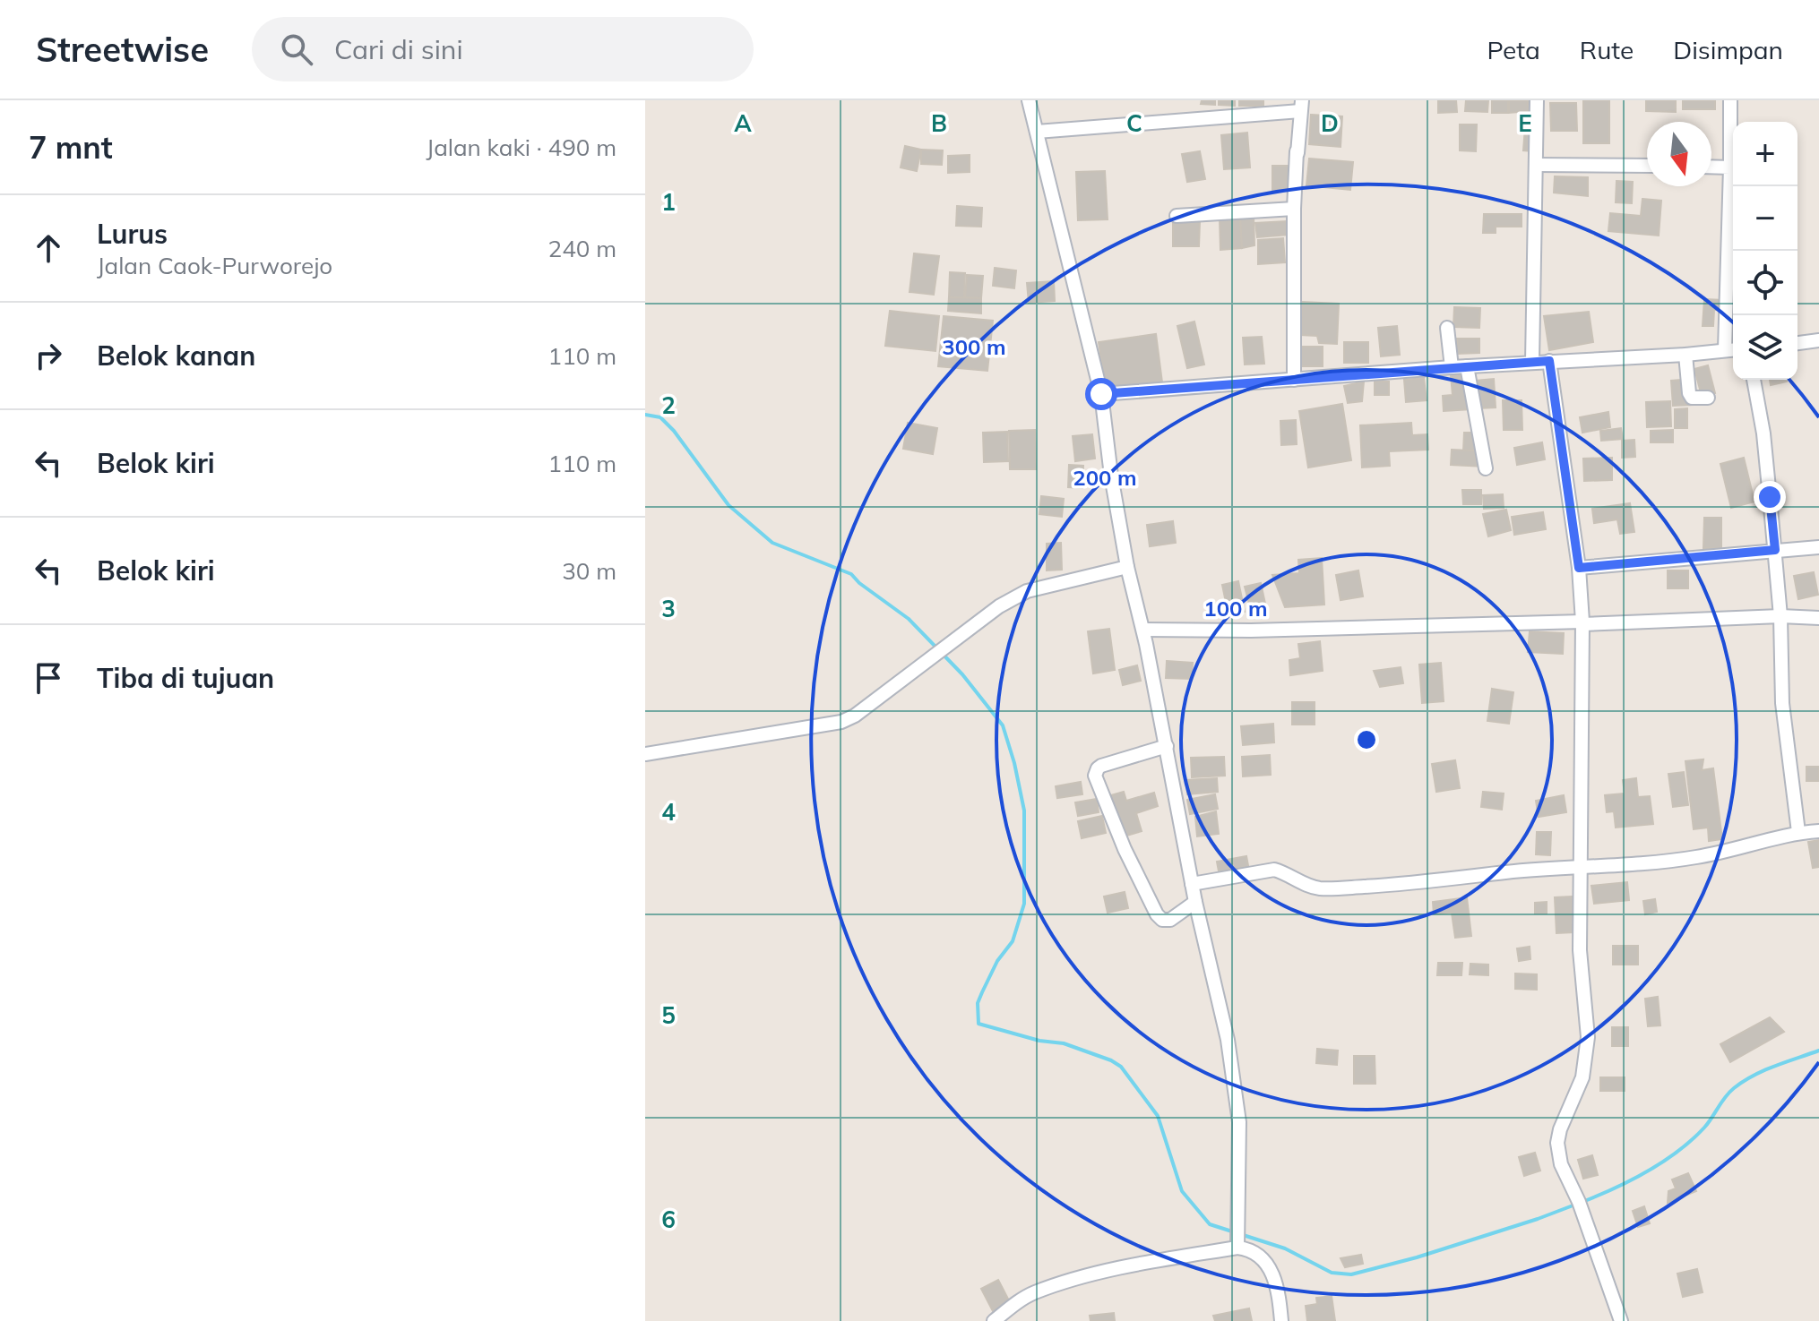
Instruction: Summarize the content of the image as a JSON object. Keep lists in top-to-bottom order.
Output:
{
  "north": "bottom",
  "page": {
    "header": "Streetwise",
    "search": "Cari di sini",
    "nav": ["Peta", "Rute", "Disimpan"],
    "heading": ["7 mnt", "Jalan kaki · 490 m"],
    "map_buttons": ["+", "−"],
    "list": [
      ["Lurus", "Jalan Caok-Purworejo", "240 m"],
      ["Belok kanan", "110 m"],
      ["Belok kiri", "110 m"],
      ["Belok kiri", "30 m"],
      "Tiba di tujuan"
    ]
  },
  "grid": {
    "columns": [
      "A",
      "B",
      "C",
      "D",
      "E"
    ],
    "rows": [
      "1",
      "2",
      "3",
      "4",
      "5",
      "6"
    ]
  },
  "rings": ["300 m", "200 m", "100 m"]
}
